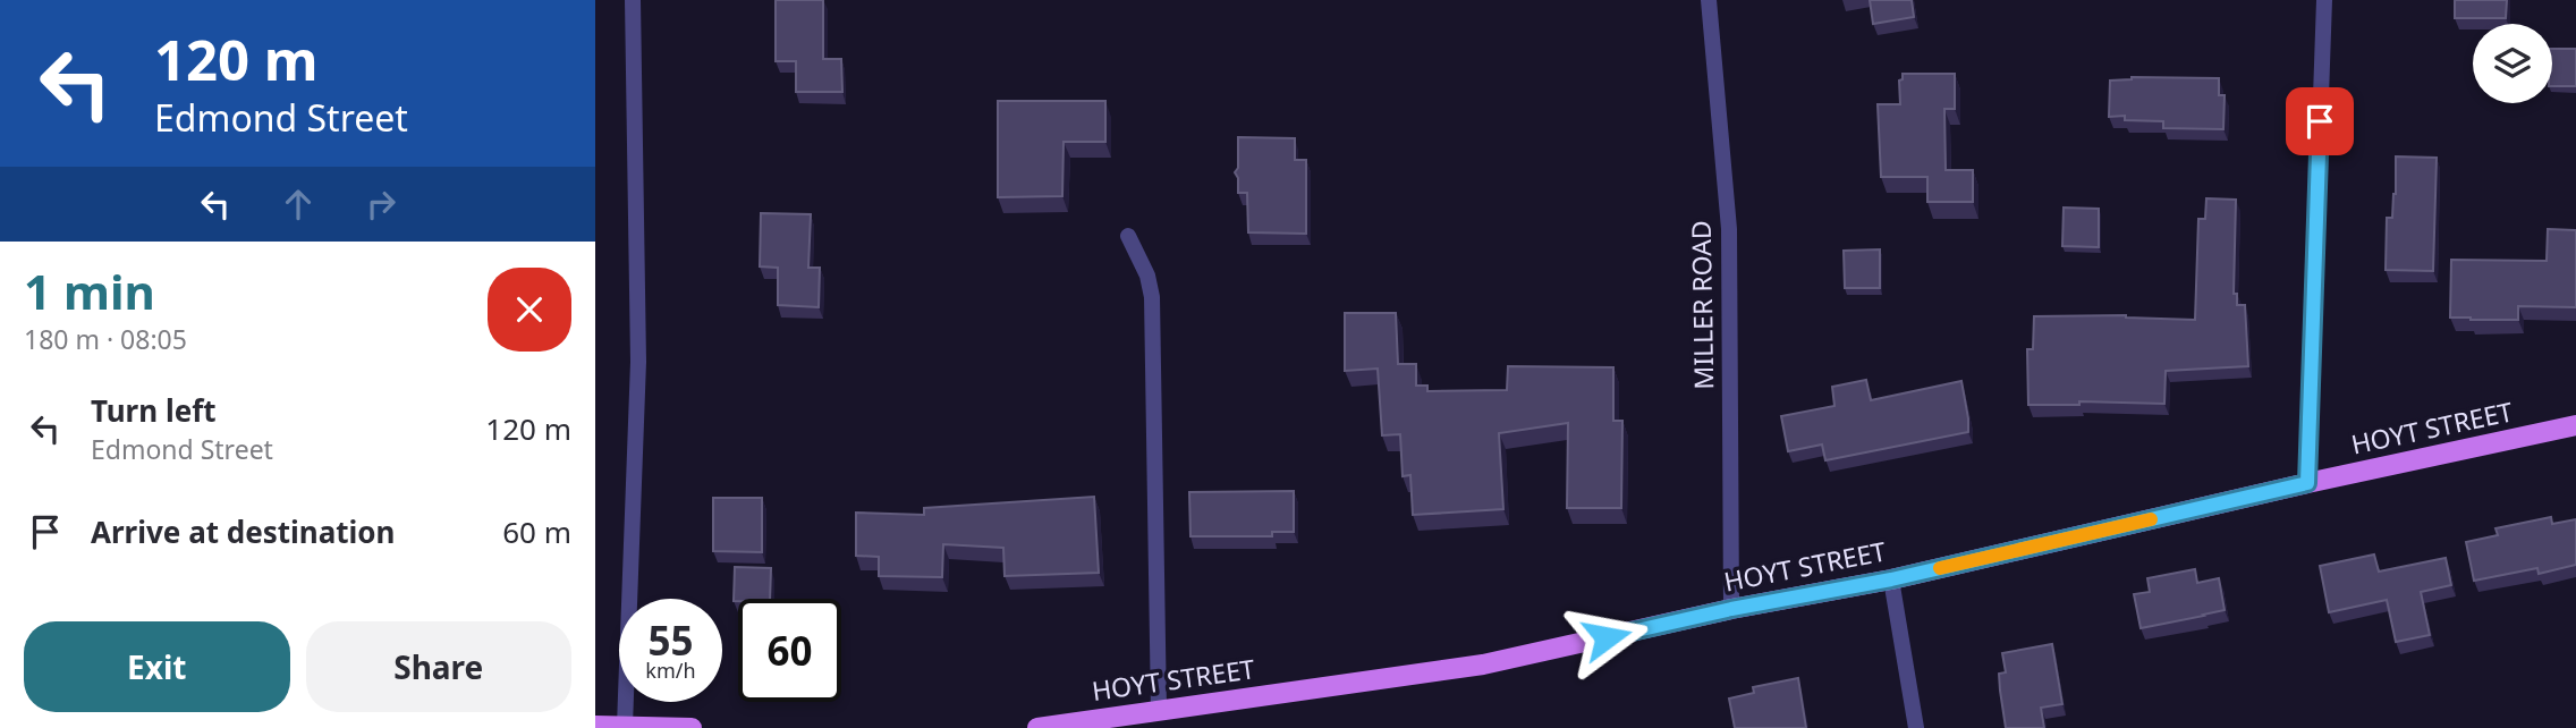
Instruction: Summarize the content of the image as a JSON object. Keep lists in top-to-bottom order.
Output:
{
  "streets": {
    "main road": ["HOYT STREET"],
    "street": ["MILLER ROAD"]
  },
  "crossings": [
    ["MILLER ROAD", "HOYT STREET"]
  ],
  "page": {
    "turn": ["120 m", "Edmond Street"],
    "heading": ["1 min", "180 m · 08:05"],
    "list": [
      {
        "name": "Turn left",
        "note": "Edmond Street",
        "value": "120 m"
      },
      {
        "name": "Arrive at destination",
        "value": "60 m"
      }
    ],
    "speed": "55 km/h",
    "limit": "60",
    "buttons": ["Exit", "Share"]
  }
}
